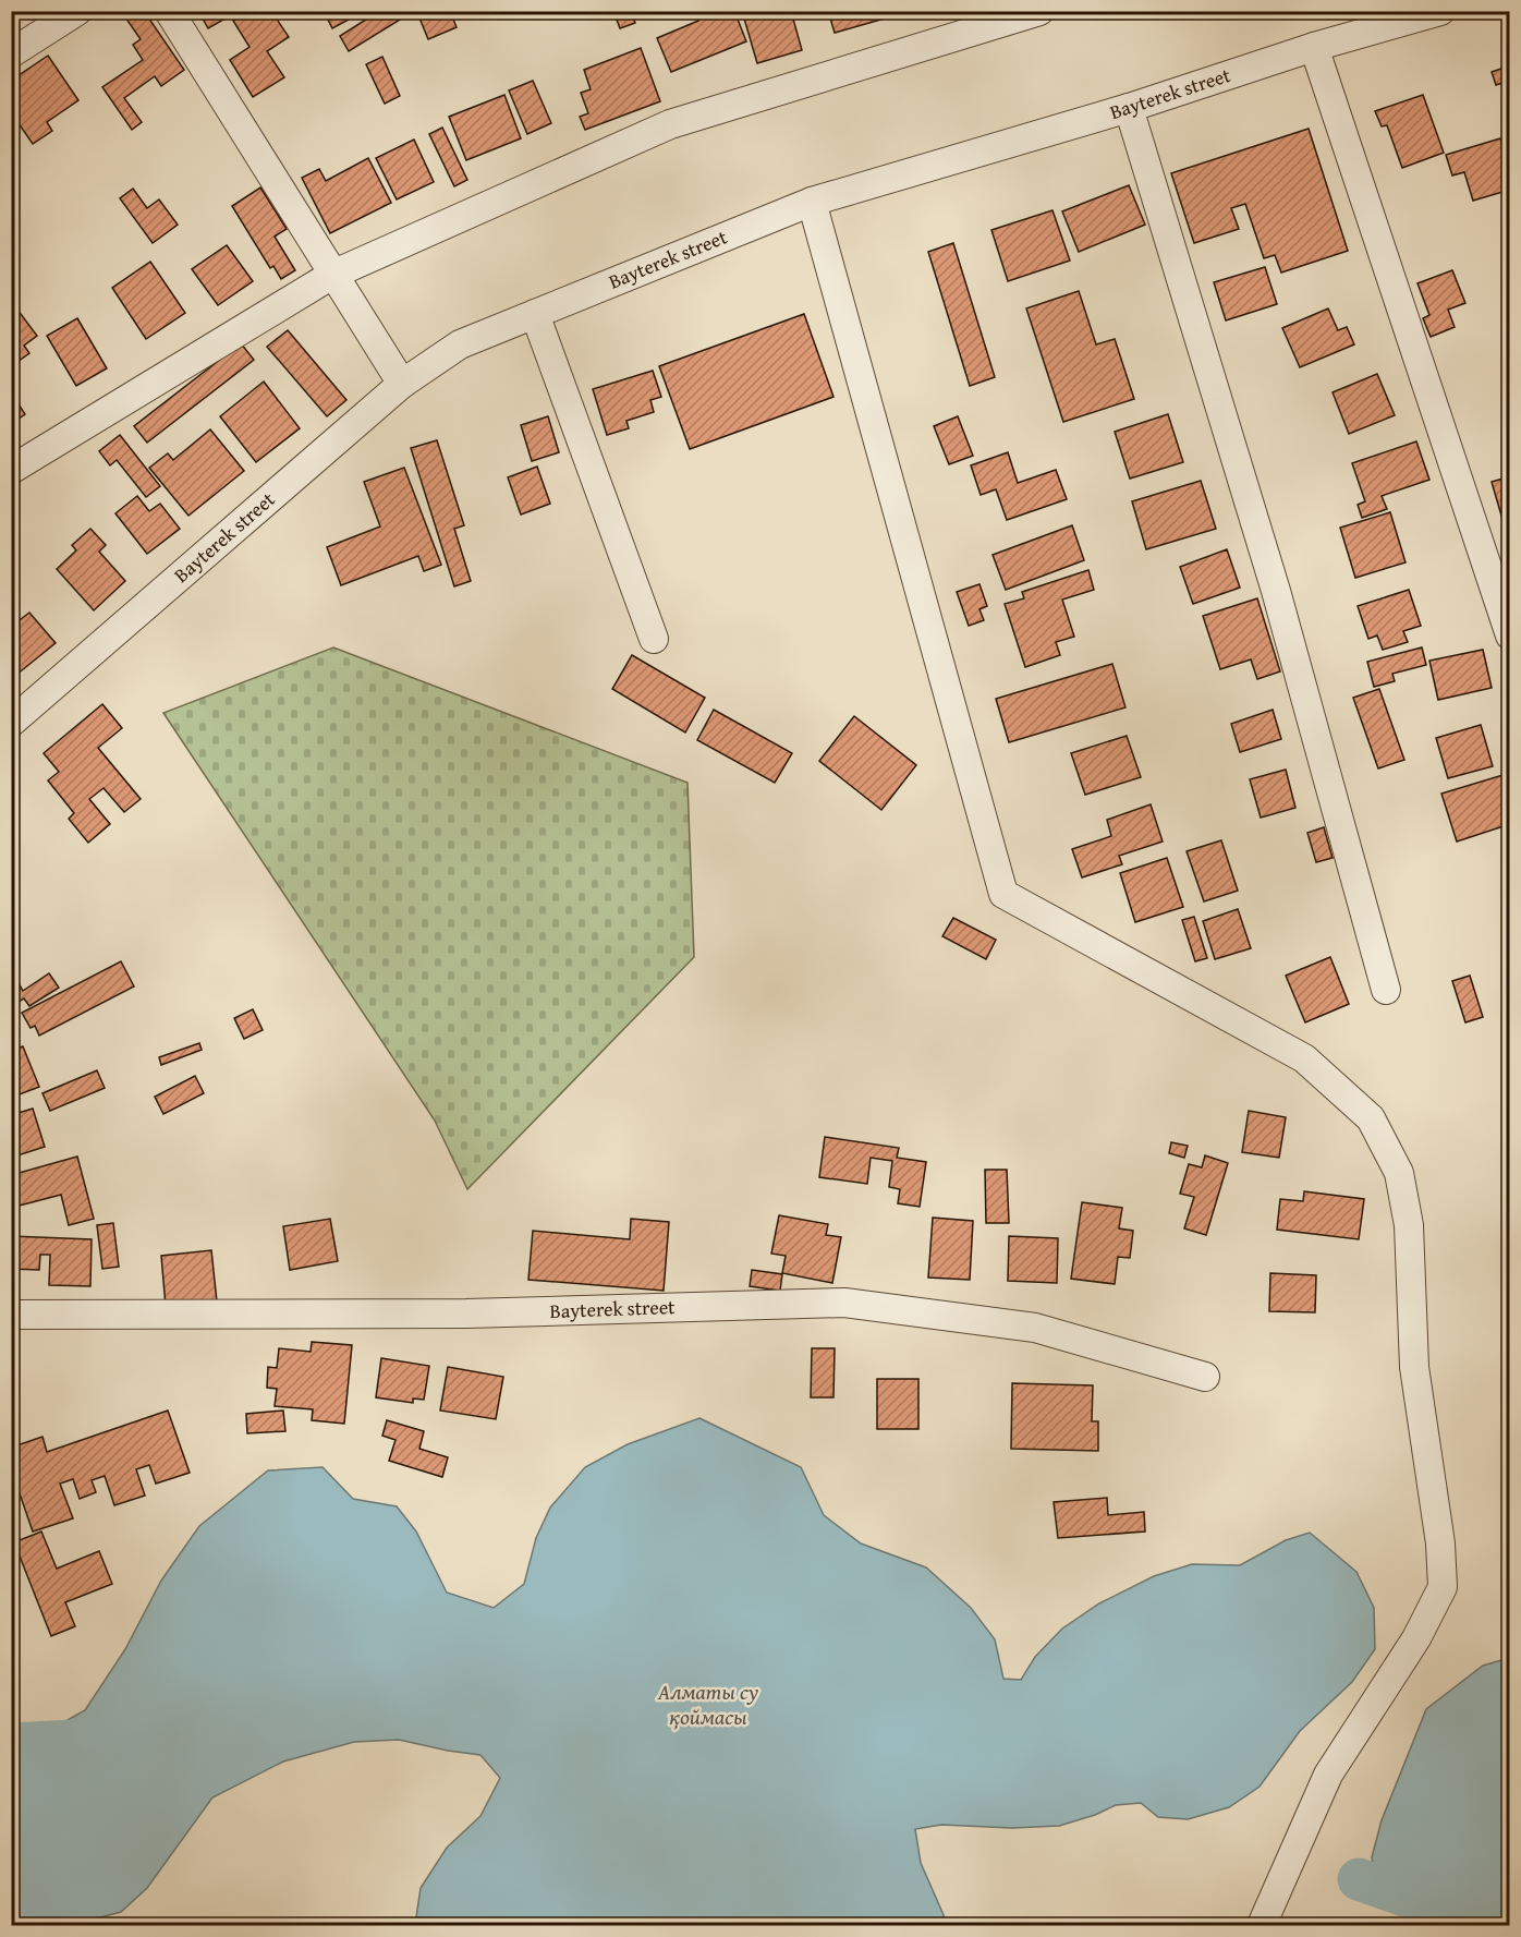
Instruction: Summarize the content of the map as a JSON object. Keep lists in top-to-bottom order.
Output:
{
  "streets": {
    "street": ["Bayterek street"]
  },
  "water": ["Алматы су қоймасы"]
}
